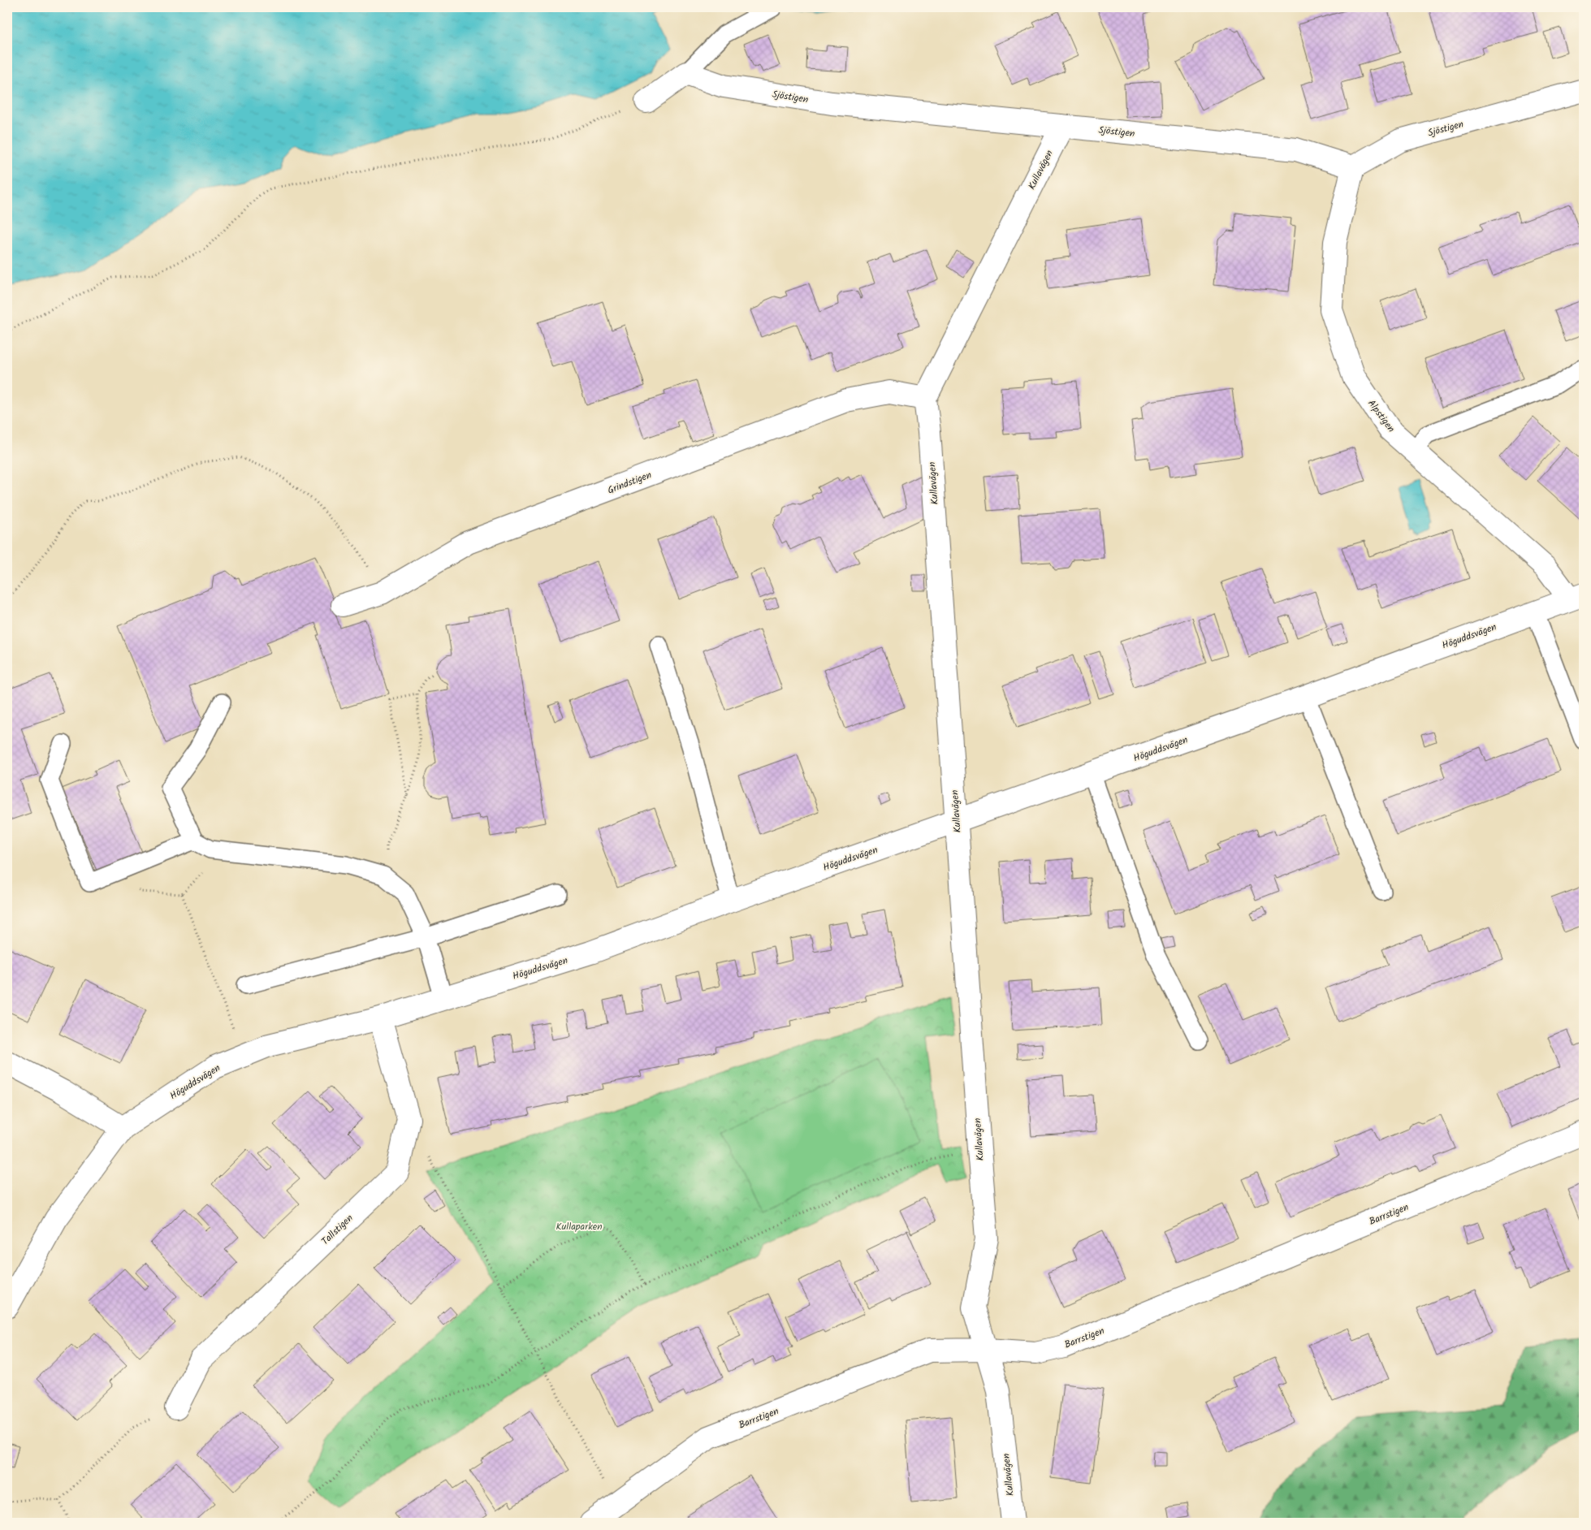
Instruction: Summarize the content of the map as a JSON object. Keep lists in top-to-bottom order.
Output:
{
  "streets": {
    "street": [
      "Sjöstigen",
      "Kullavägen",
      "Alpstigen",
      "Grindstigen",
      "Höguddsvägen",
      "Barrstigen",
      "Tallstigen"
    ]
  },
  "crossings": [
    ["Sjöstigen", "Kullavägen"],
    ["Sjöstigen", "Alpstigen"],
    ["Kullavägen", "Grindstigen"],
    ["Kullavägen", "Höguddsvägen"],
    ["Kullavägen", "Barrstigen"],
    ["Alpstigen", "Höguddsvägen"],
    ["Höguddsvägen", "Tallstigen"]
  ],
  "parks": ["Kullaparken"]
}
